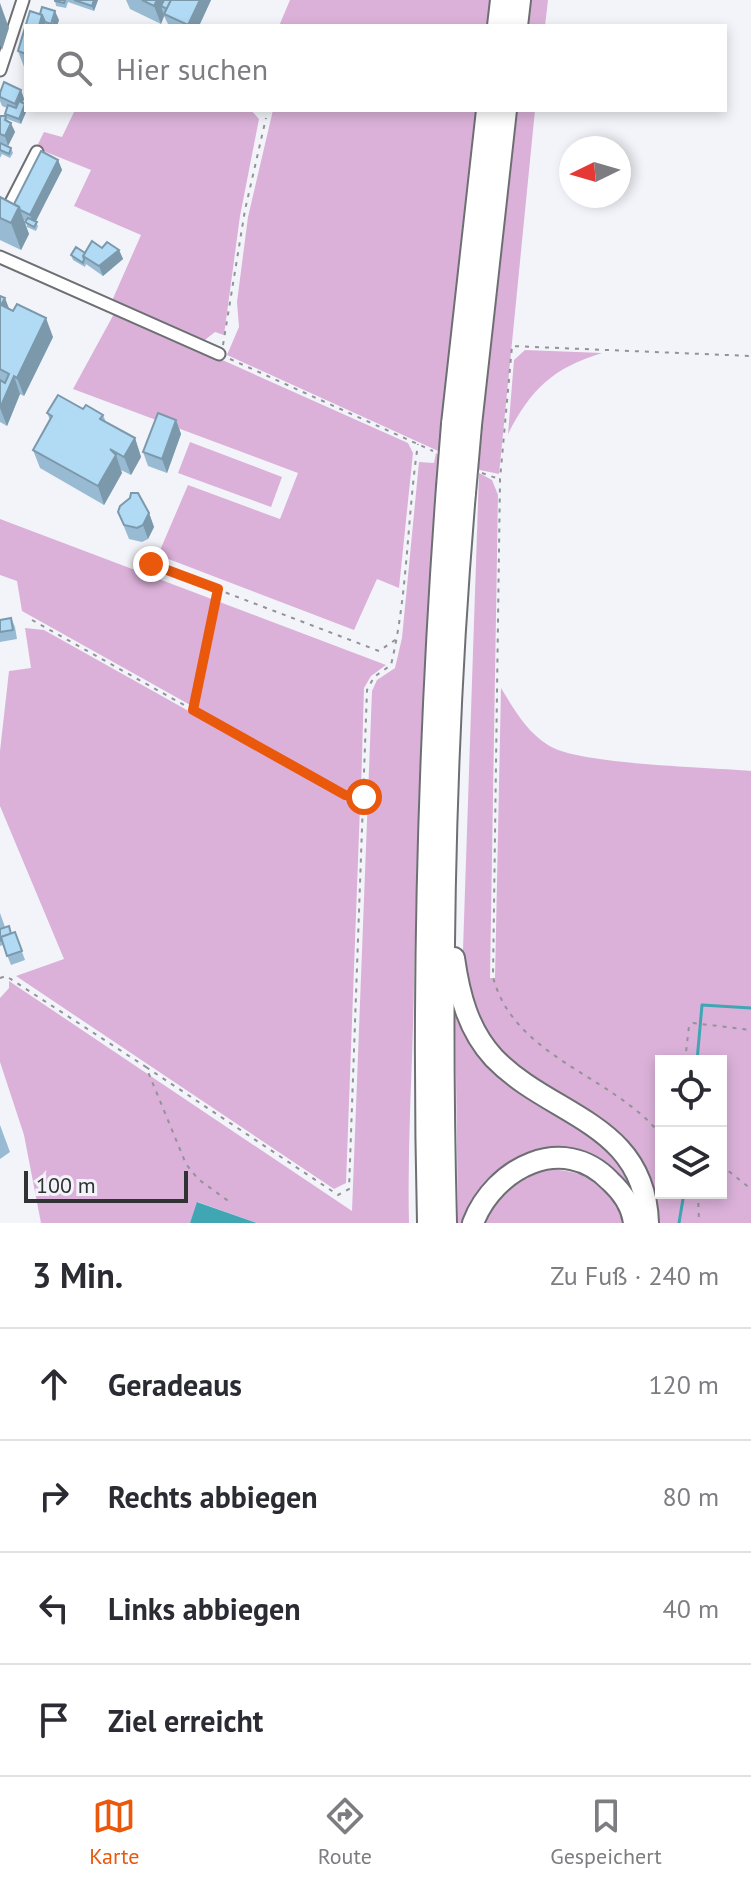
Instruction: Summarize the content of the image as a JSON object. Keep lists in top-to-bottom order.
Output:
{
  "scale_bar": "100 m",
  "north": "left",
  "page": {
    "search": "Hier suchen",
    "scale": "100 m",
    "heading": ["3 Min.", "Zu Fuß · 240 m"],
    "list": [
      ["Geradeaus", "120 m"],
      ["Rechts abbiegen", "80 m"],
      ["Links abbiegen", "40 m"],
      "Ziel erreicht"
    ],
    "nav": ["Karte", "Route", "Gespeichert"]
  }
}
